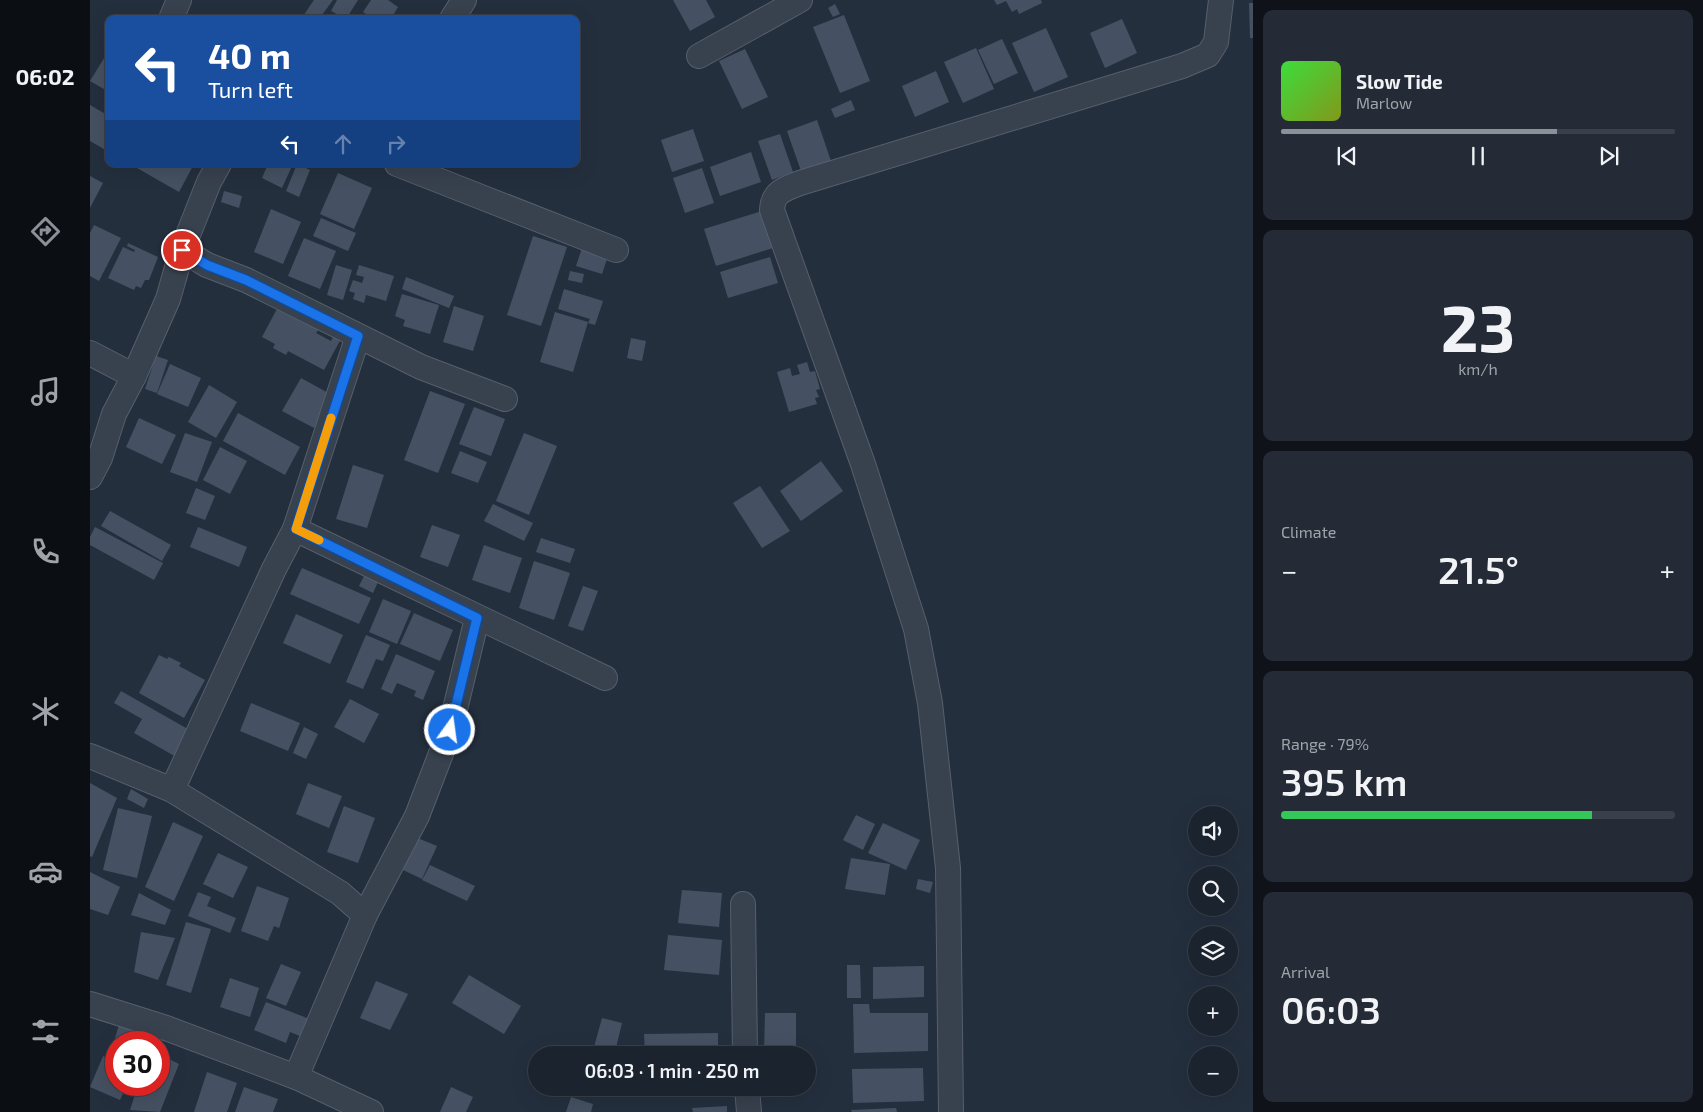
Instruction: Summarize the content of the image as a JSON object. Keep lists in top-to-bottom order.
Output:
{
  "page": {
    "tabs": "06:02",
    "turn": ["40 m", "Turn left"],
    "song": ["Slow Tide", "Marlow"],
    "tile": [
      ["23", "km/h"],
      "Climate",
      ["Range · 79%", "395 km"],
      ["Arrival", "06:03"]
    ],
    "heat": ["−", "21.5°", "+"],
    "map_buttons": ["+", "−"],
    "limit": "30",
    "trip": "06:03 · 1 min · 250 m"
  }
}
